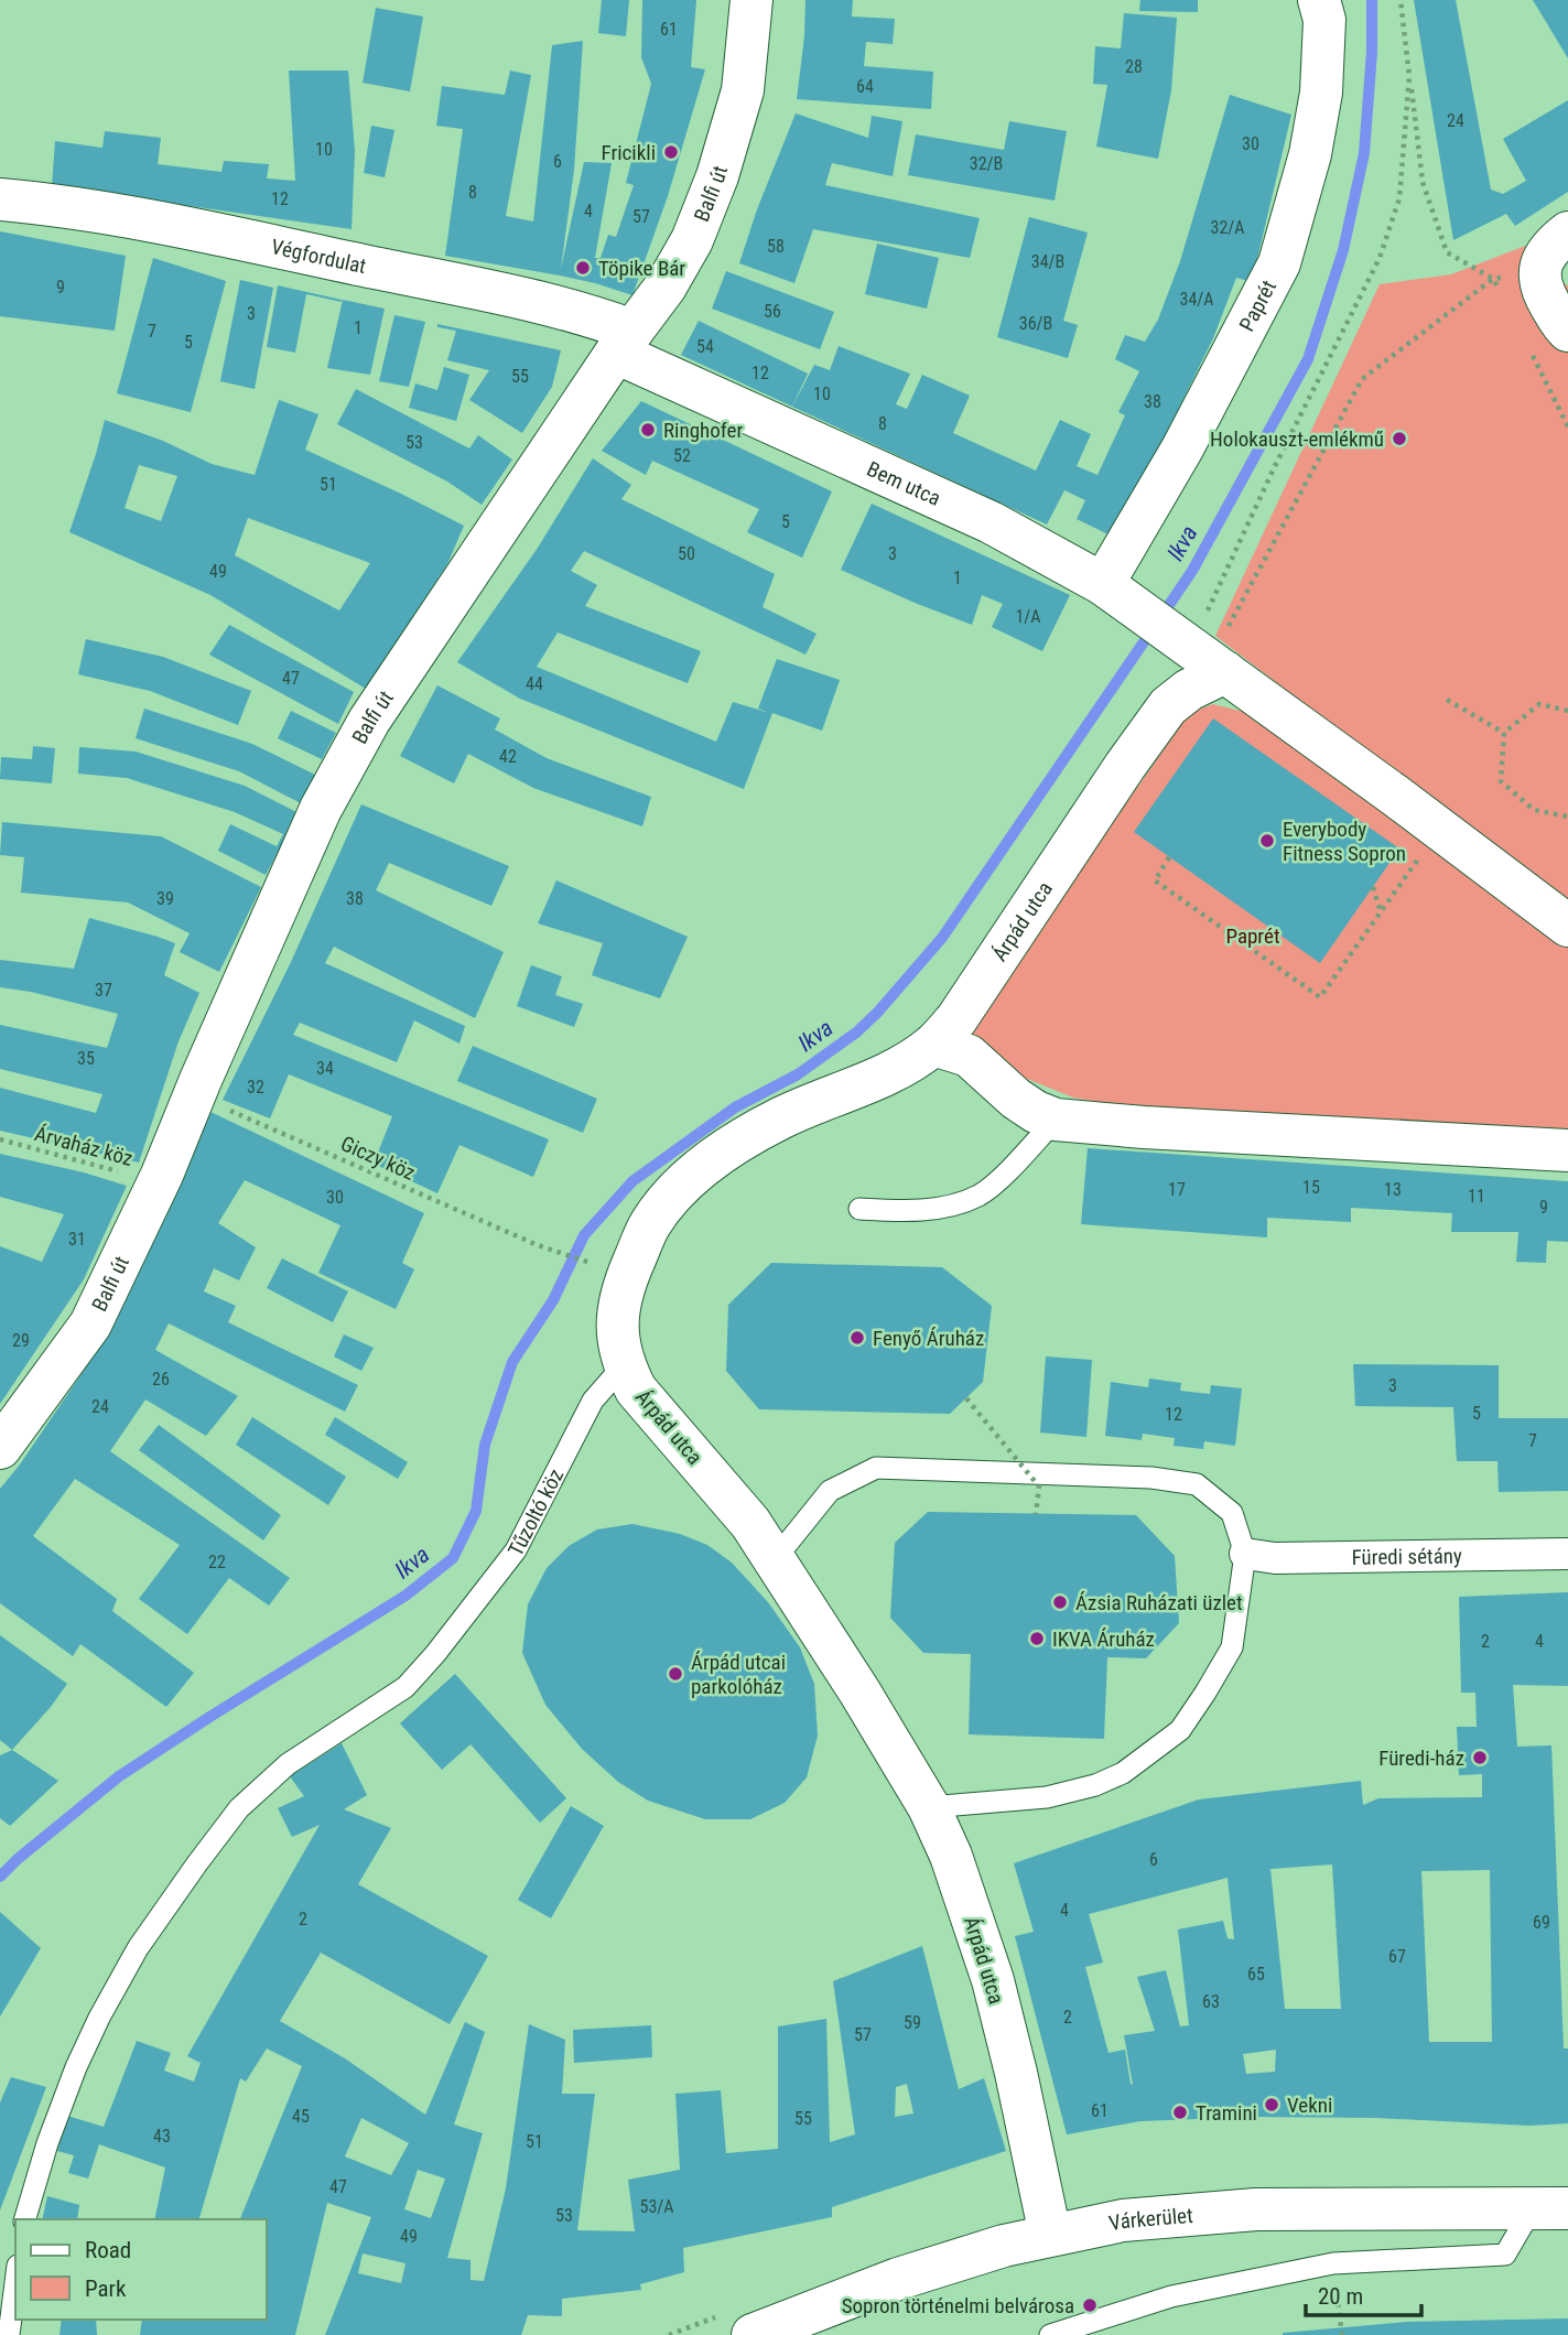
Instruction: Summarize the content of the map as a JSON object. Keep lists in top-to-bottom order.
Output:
{
  "streets": {
    "street": [
      "Balfi út",
      "Végfordulat",
      "Paprét",
      "Bem utca",
      "Árpád utca",
      "Füredi sétány",
      "Várkerület"
    ],
    "lane": ["Tűzoltó köz"],
    "path": ["Árvaház köz", "Giczy köz"]
  },
  "crossings": [
    ["Balfi út", "Végfordulat"],
    ["Balfi út", "Bem utca"],
    ["Végfordulat", "Bem utca"],
    ["Paprét", "Bem utca"],
    ["Bem utca", "Árpád utca"],
    ["Árpád utca", "Tűzoltó köz"],
    ["Árpád utca", "Várkerület"]
  ],
  "water": ["Ikva"],
  "parks": ["Paprét"],
  "places": [
    "Fricikli",
    "Töpike Bár",
    "Ringhofer",
    "Holokauszt-emlékmű",
    "Everybody Fitness Sopron",
    "Fenyő Áruház",
    "Ázsia Ruházati üzlet",
    "IKVA Áruház",
    "Árpád utcai parkolóház",
    "Füredi-ház",
    "Vekni",
    "Tramini",
    "Sopron történelmi belvárosa"
  ],
  "house_numbers": [
    "61",
    "28",
    "64",
    "24",
    "30",
    "10",
    "6",
    "32/B",
    "8",
    "12",
    "4",
    "57",
    "32/A",
    "58",
    "34/B",
    "9",
    "34/A",
    "56",
    "3",
    "36/B",
    "1",
    "7",
    "5",
    "54",
    "12",
    "55",
    "10",
    "38",
    "8",
    "53",
    "52",
    "51",
    "5",
    "50",
    "3",
    "49",
    "1",
    "1/A",
    "47",
    "44",
    "42",
    "39",
    "38",
    "37",
    "35",
    "34",
    "32",
    "15",
    "17",
    "13",
    "11",
    "30",
    "9",
    "31",
    "29",
    "26",
    "3",
    "24",
    "5",
    "12",
    "7",
    "22",
    "2",
    "4",
    "6",
    "4",
    "2",
    "69",
    "67",
    "65",
    "63",
    "2",
    "59",
    "57",
    "61",
    "45",
    "55",
    "43",
    "51",
    "47",
    "53/A",
    "53",
    "49"
  ],
  "legend": ["Road", "Park"],
  "scale_bar": "20 m"
}
